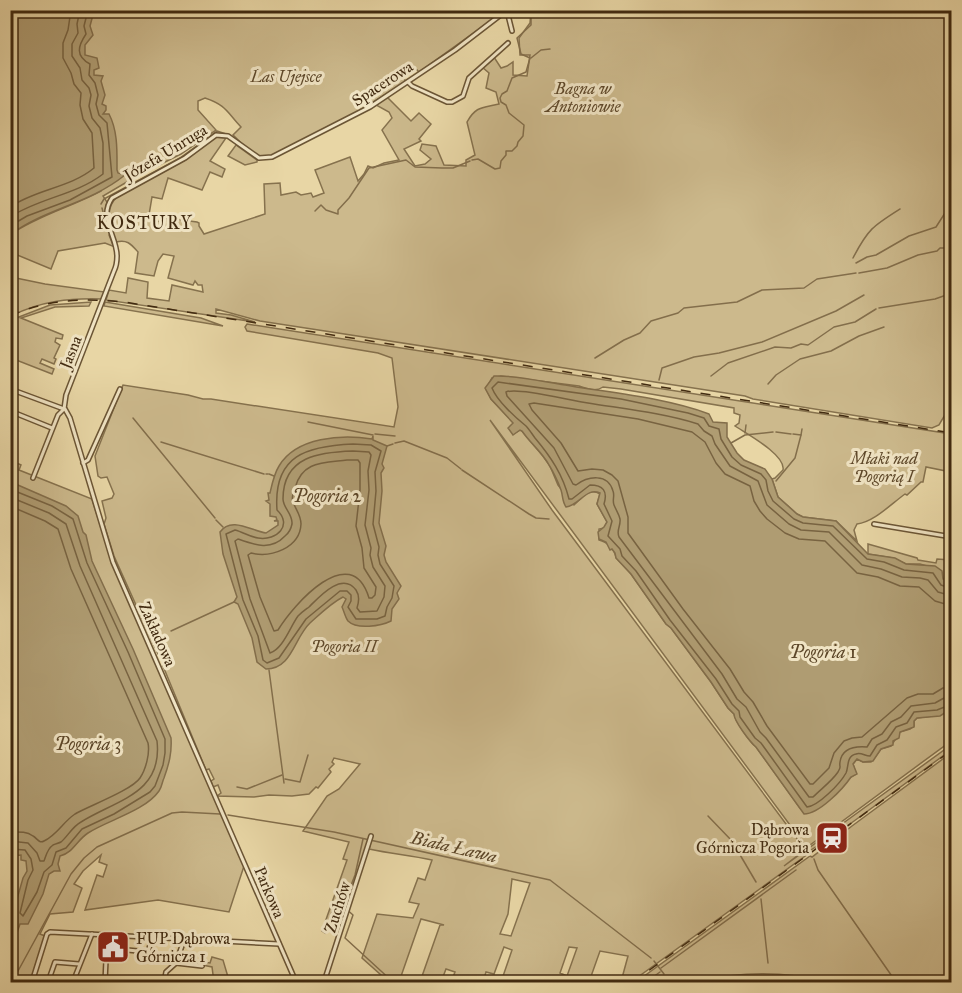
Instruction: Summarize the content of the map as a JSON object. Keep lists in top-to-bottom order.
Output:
{
  "streets": {
    "street": [
      "Spacerowa",
      "Józefa Unruga",
      "Jasna",
      "Zakładowa",
      "Parkowa",
      "Zuchów"
    ]
  },
  "crossings": [
    ["Spacerowa", "Józefa Unruga"],
    ["Józefa Unruga", "Jasna"],
    ["Jasna", "Zakładowa"],
    ["Zakładowa", "Parkowa"]
  ],
  "districts": ["KOSTURY"],
  "water": [
    "Pogoria 2",
    "Pogoria 1",
    "Pogoria 3",
    "Biała Ława"
  ],
  "parks": [
    "Las Ujejsce",
    "Bagna w Antoniowie",
    "Młaki nad Pogorią I",
    "Pogoria II"
  ],
  "places": {
    "station": ["Dąbrowa Górnicza Pogoria"],
    "public building": ["FUP Dąbrowa Górnicza 1"]
  }
}
